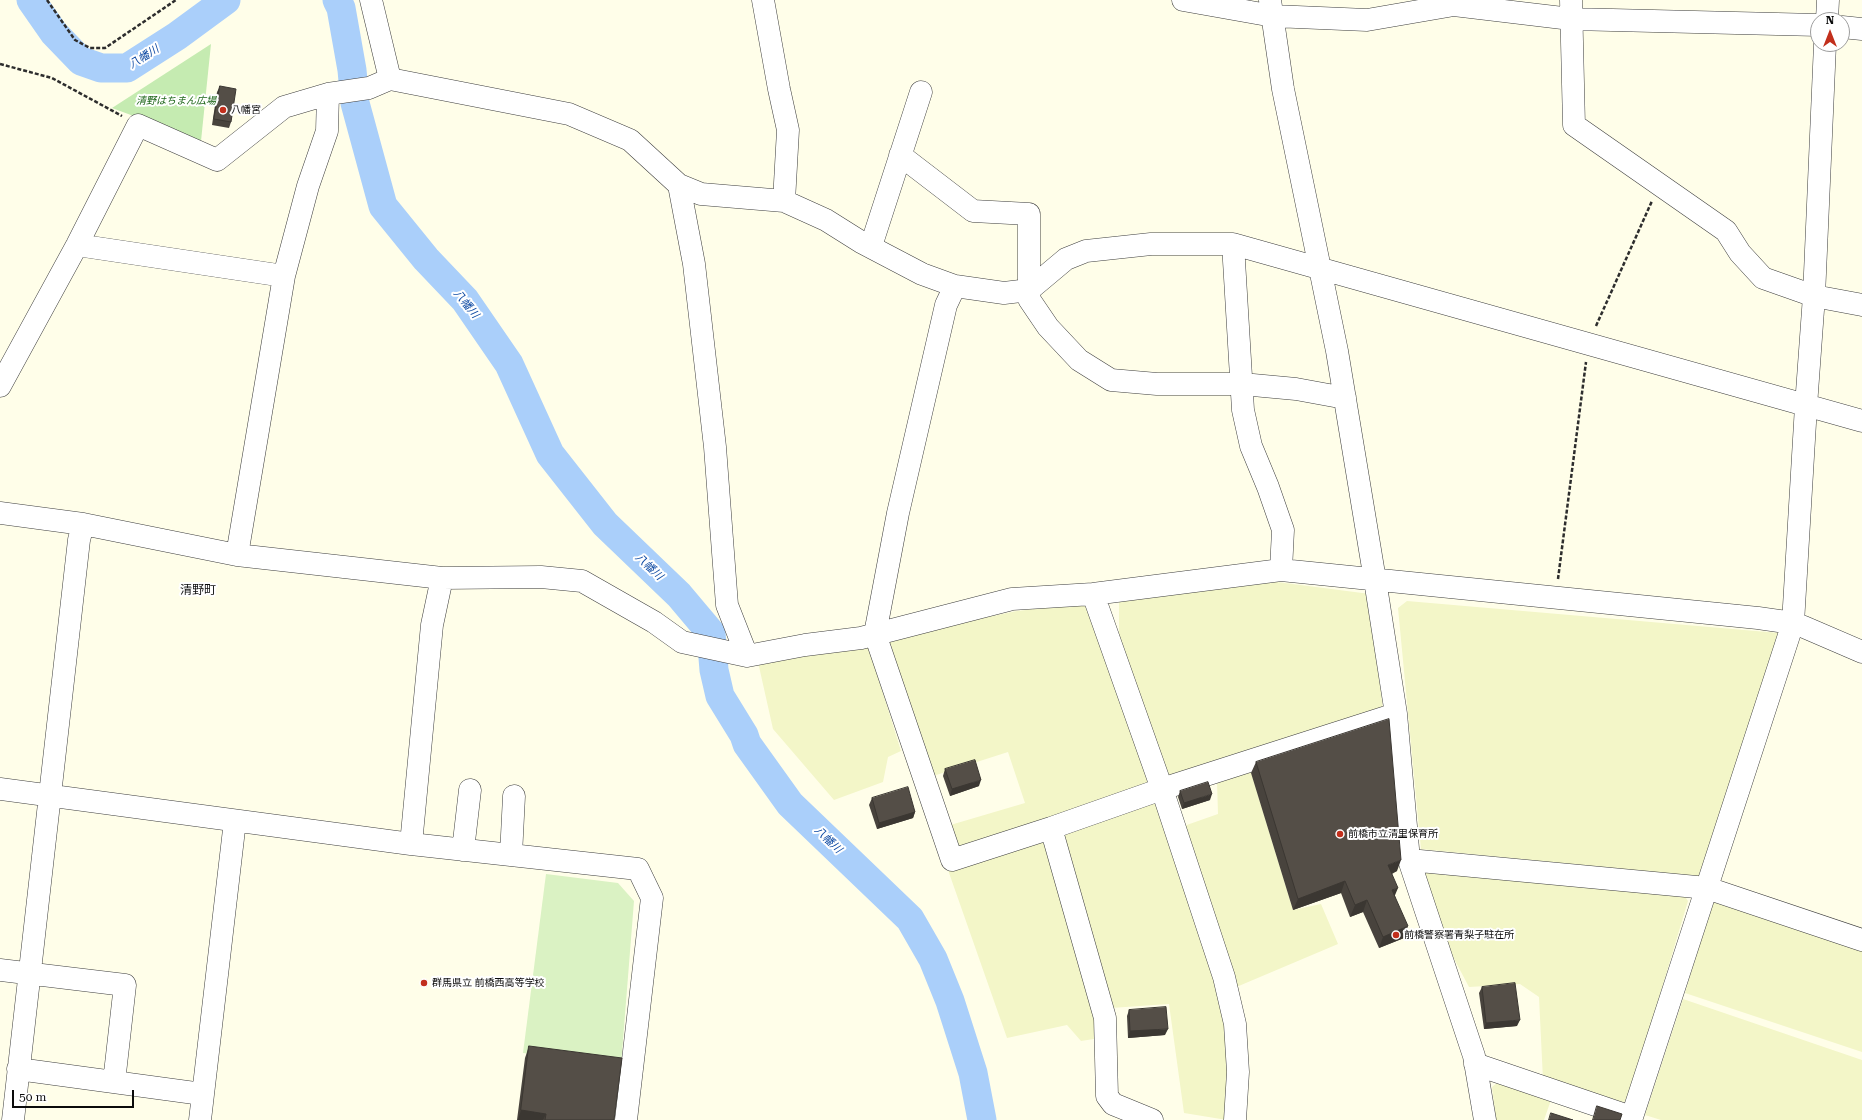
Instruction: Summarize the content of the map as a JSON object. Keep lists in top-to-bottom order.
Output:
{
  "districts": ["清野町"],
  "water": ["八幡川"],
  "parks": ["清野はちまん広場"],
  "places": [
    "八幡宮",
    "前橋市立清里保育所",
    "前橋警察署青梨子駐在所",
    "群馬県立 前橋西高等学校"
  ],
  "scale_bar": "50 m",
  "north": "top"
}
